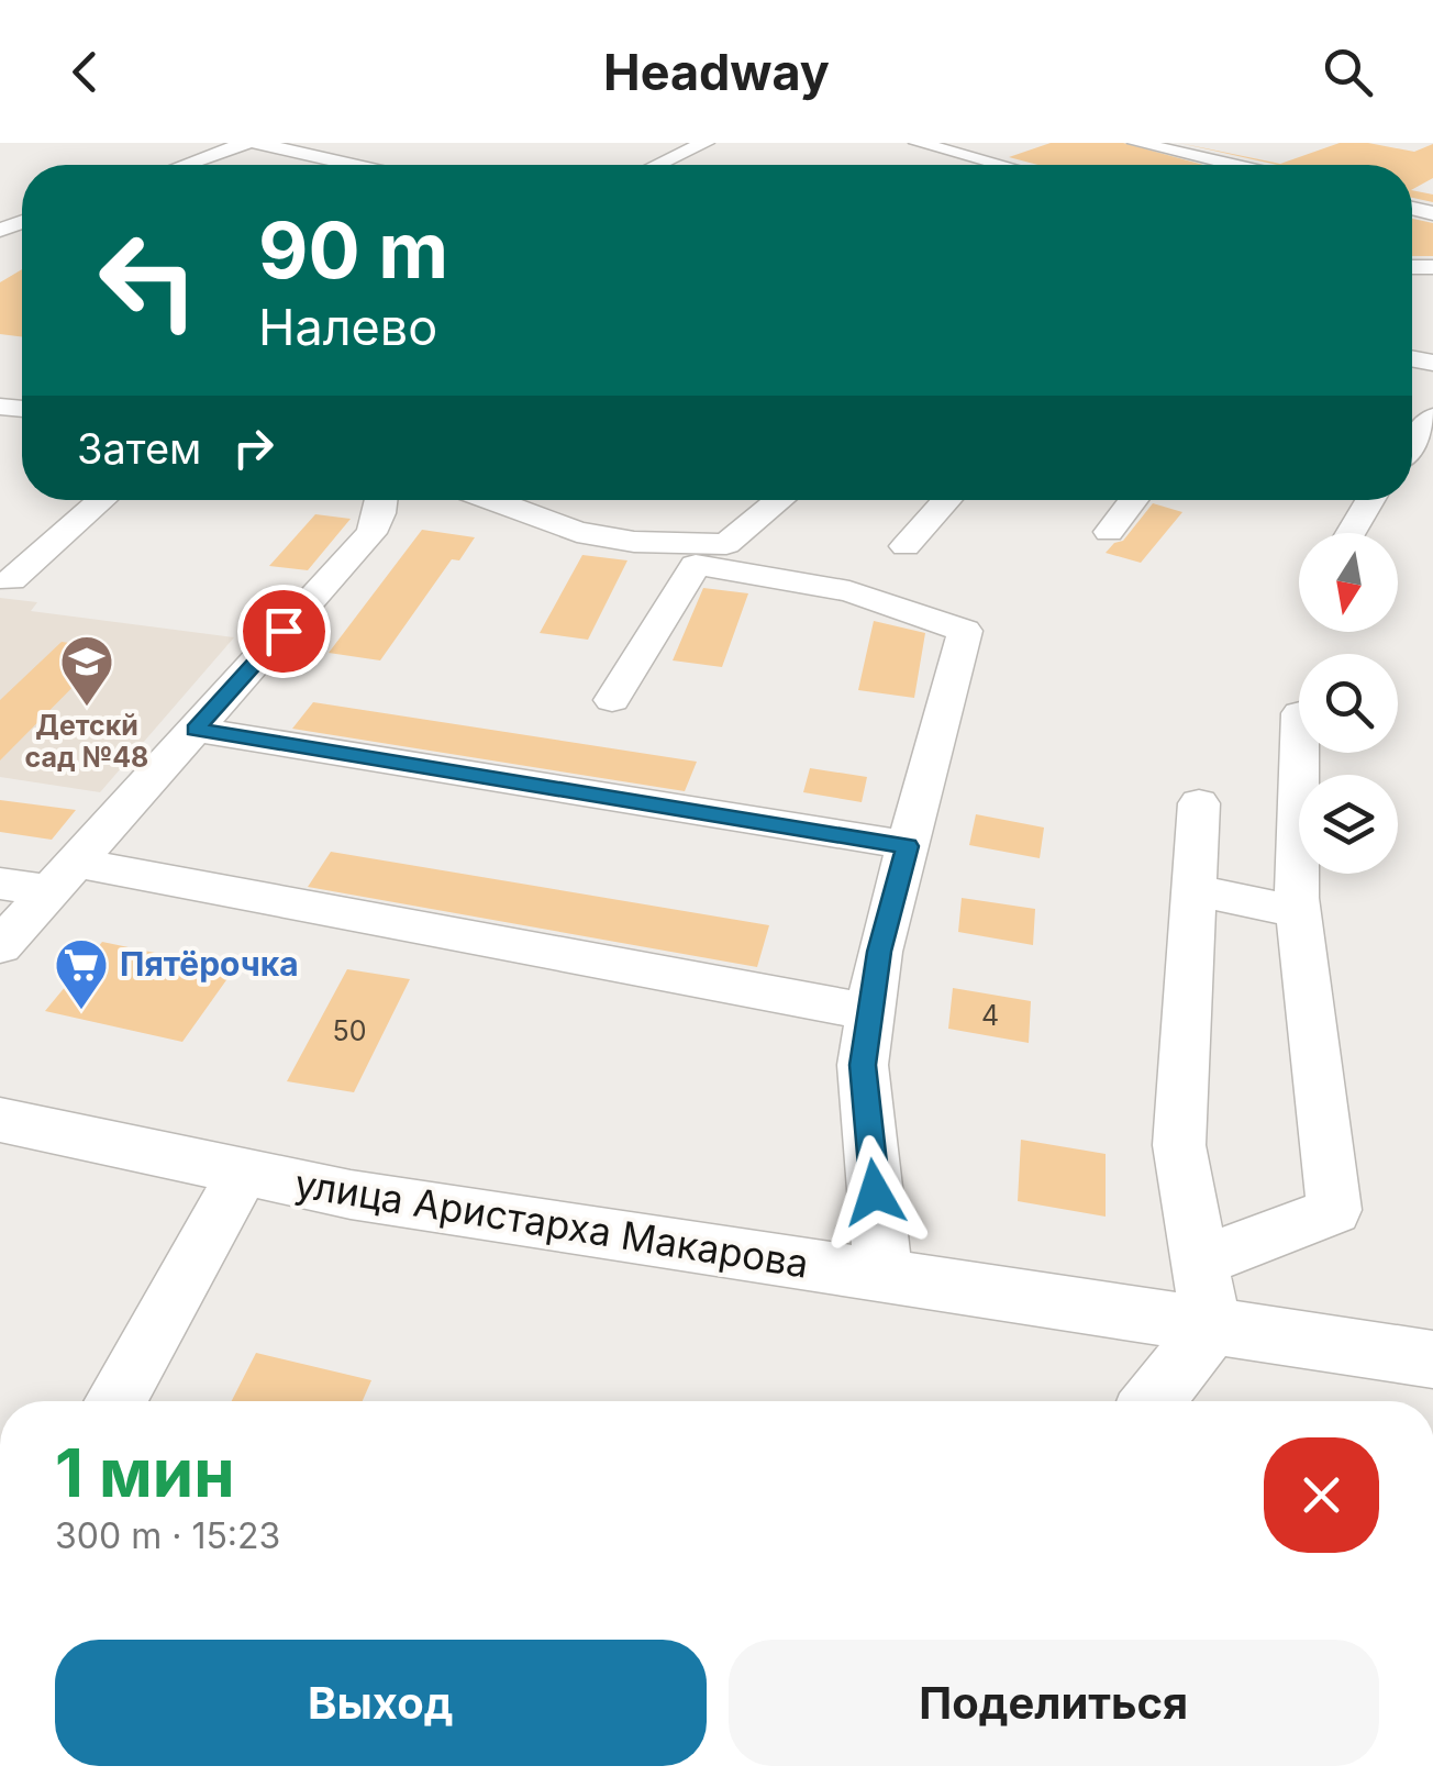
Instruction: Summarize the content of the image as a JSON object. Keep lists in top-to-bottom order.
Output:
{
  "streets": {
    "street": ["улица Аристарха Макарова"]
  },
  "places": {
    "school or university": ["Детскй сад №48"],
    "supermarket": ["Пятёрочка"]
  },
  "house_numbers": ["4", "50"],
  "north": "bottom",
  "page": {
    "header": "Headway",
    "turn": ["90 m", "Налево"],
    "then": "Затем",
    "heading": ["1 мин", "300 m · 15:23"],
    "buttons": ["Выход", "Поделиться"]
  }
}
